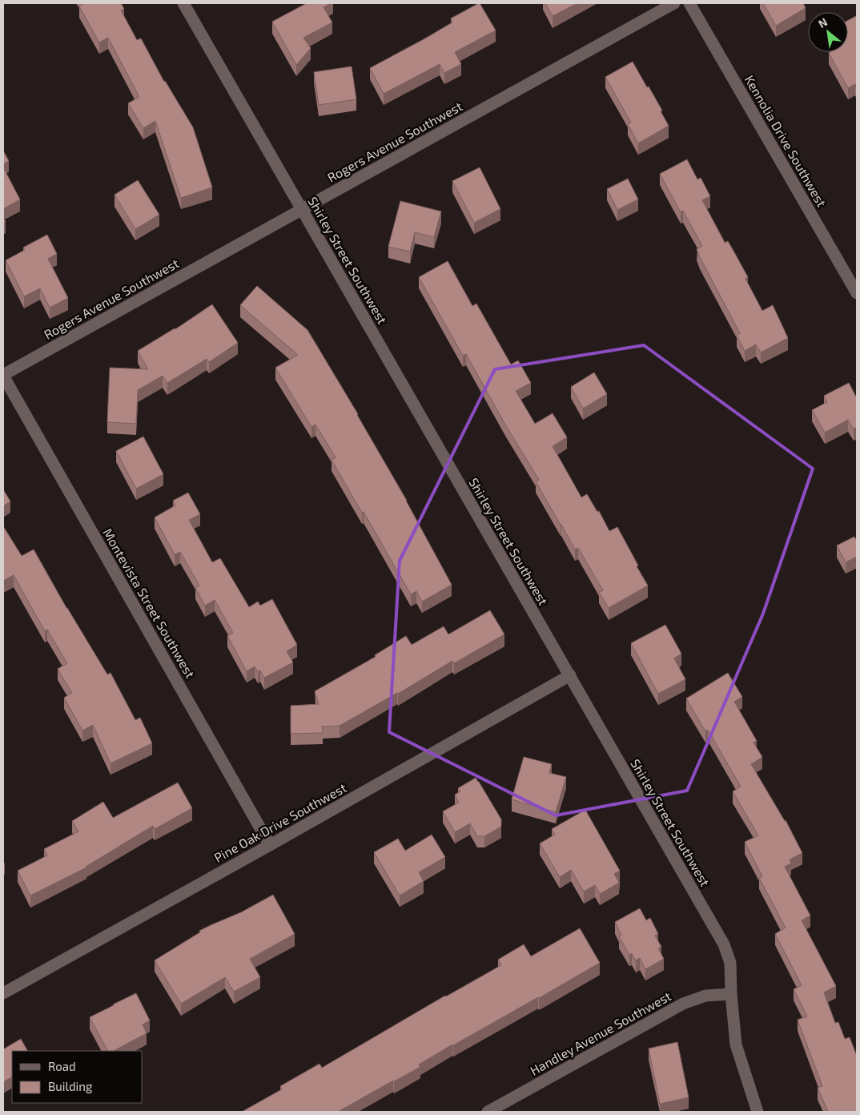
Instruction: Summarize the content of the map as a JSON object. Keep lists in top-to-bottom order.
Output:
{
  "streets": {
    "street": [
      "Kennolia Drive Southwest",
      "Rogers Avenue Southwest",
      "Shirley Street Southwest",
      "Montevista Street Southwest",
      "Pine Oak Drive Southwest",
      "Handley Avenue Southwest"
    ]
  },
  "crossings": [
    ["Rogers Avenue Southwest", "Shirley Street Southwest"],
    ["Rogers Avenue Southwest", "Montevista Street Southwest"],
    ["Shirley Street Southwest", "Pine Oak Drive Southwest"],
    ["Shirley Street Southwest", "Handley Avenue Southwest"],
    ["Montevista Street Southwest", "Pine Oak Drive Southwest"]
  ],
  "legend": ["Road", "Building"],
  "north": "top left"
}
